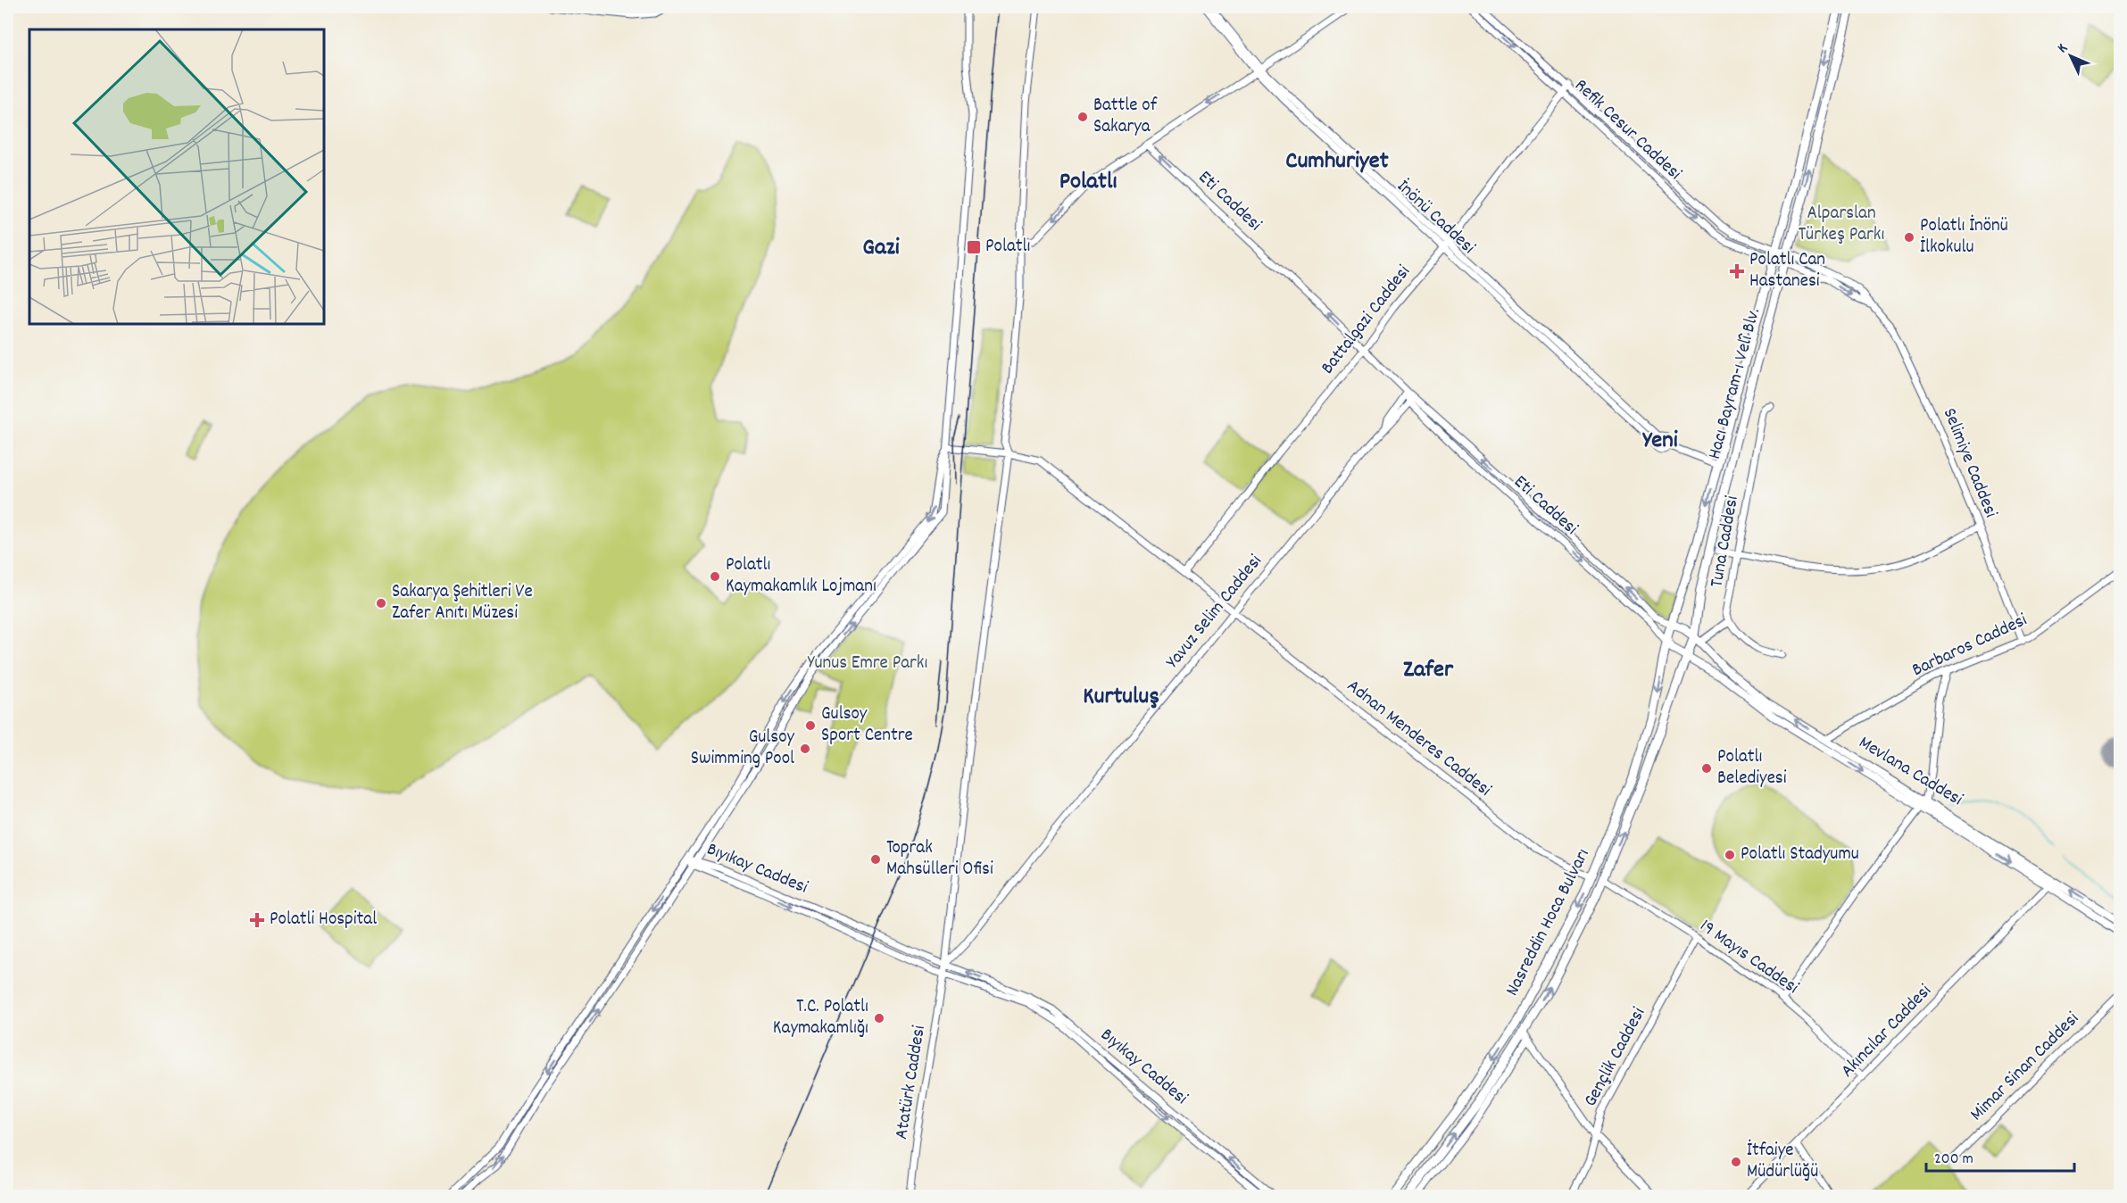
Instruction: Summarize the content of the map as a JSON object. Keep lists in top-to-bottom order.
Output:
{
  "streets": {
    "highway": ["Hacı Bayram-ı Velî Blv.", "Nasreddin Hoca Bulvarı"],
    "main road": ["Mevlana Caddesi"],
    "street": [
      "Refik Cesur Caddesi",
      "Eti Caddesi",
      "İnönü Caddesi",
      "Battalgazi Caddesi",
      "Selimiye Caddesi",
      "Tuna Caddesi",
      "Yavuz Selim Caddesi",
      "Barbaros Caddesi",
      "Adnan Menderes Caddesi",
      "Bıyıkay Caddesi",
      "19 Mayıs Caddesi",
      "Akıncılar Caddesi",
      "Gençlik Caddesi",
      "Mimar Sinan Caddesi",
      "Atatürk Caddesi"
    ]
  },
  "crossings": [
    ["Refik Cesur Caddesi", "Battalgazi Caddesi"],
    ["Refik Cesur Caddesi", "Hacı Bayram-ı Velî Blv."],
    ["Refik Cesur Caddesi", "Selimiye Caddesi"],
    ["Eti Caddesi", "Battalgazi Caddesi"],
    ["Eti Caddesi", "Hacı Bayram-ı Velî Blv."],
    ["Eti Caddesi", "Yavuz Selim Caddesi"],
    ["Eti Caddesi", "Nasreddin Hoca Bulvarı"],
    ["İnönü Caddesi", "Battalgazi Caddesi"],
    ["Battalgazi Caddesi", "Adnan Menderes Caddesi"],
    ["Hacı Bayram-ı Velî Blv.", "Selimiye Caddesi"],
    ["Hacı Bayram-ı Velî Blv.", "Mevlana Caddesi"],
    ["Hacı Bayram-ı Velî Blv.", "Nasreddin Hoca Bulvarı"],
    ["Selimiye Caddesi", "Barbaros Caddesi"],
    ["Yavuz Selim Caddesi", "Adnan Menderes Caddesi"],
    ["Yavuz Selim Caddesi", "Bıyıkay Caddesi"],
    ["Yavuz Selim Caddesi", "Atatürk Caddesi"],
    ["Barbaros Caddesi", "Mevlana Caddesi"],
    ["Adnan Menderes Caddesi", "Nasreddin Hoca Bulvarı"],
    ["Adnan Menderes Caddesi", "Atatürk Caddesi"],
    ["Mevlana Caddesi", "Nasreddin Hoca Bulvarı"],
    ["Mevlana Caddesi", "Akıncılar Caddesi"],
    ["Bıyıkay Caddesi", "Atatürk Caddesi"],
    ["Nasreddin Hoca Bulvarı", "19 Mayıs Caddesi"],
    ["19 Mayıs Caddesi", "Akıncılar Caddesi"],
    ["19 Mayıs Caddesi", "Gençlik Caddesi"]
  ],
  "districts": [
    "Cumhuriyet",
    "Polatlı",
    "Gazi",
    "Yeni",
    "Zafer",
    "Kurtuluş"
  ],
  "parks": ["Alparslan Türkeş Parkı", "Yunus Emre Parkı"],
  "places": {
    "other": [
      "Battle of Sakarya",
      "Polatlı İnönü İlkokulu",
      "Polatlı Kaymakamlık Lojmanı",
      "Sakarya Şehitleri Ve Zafer Anıtı Müzesi",
      "Gulsoy Sport Centre",
      "Gulsoy Swimming Pool",
      "Polatlı Belediyesi",
      "Polatlı Stadyumu",
      "Toprak Mahsülleri Ofisi",
      "T.C. Polatlı Kaymakamlığı",
      "İtfaiye Müdürlüğü"
    ],
    "transit": ["Polatlı"],
    "health": ["Polatlı Can Hastanesi", "Polatli Hospital"]
  },
  "scale_bar": "200 m",
  "north": "top left"
}
